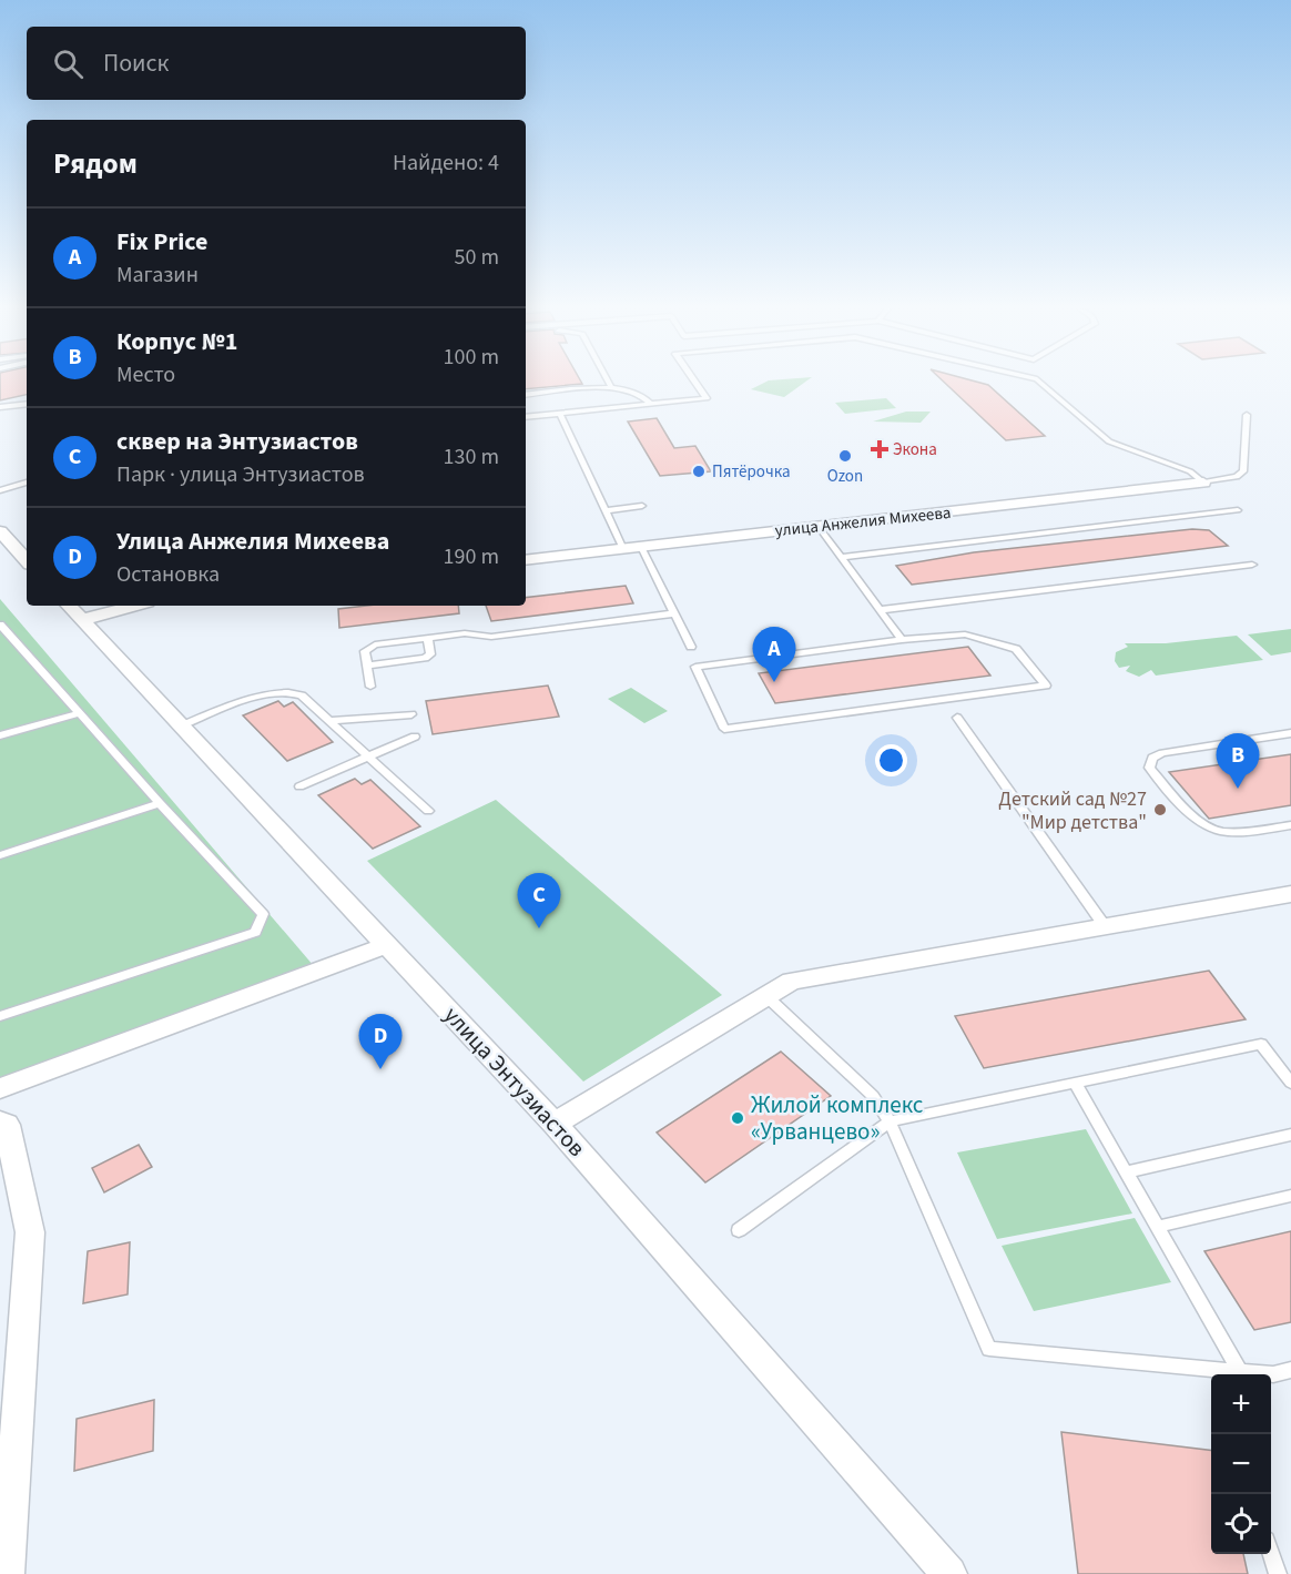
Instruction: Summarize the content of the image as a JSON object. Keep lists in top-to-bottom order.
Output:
{
  "streets": {
    "street": ["улица Анжелия Михеева", "улица Энтузиастов"]
  },
  "places": {
    "health": ["Экона"],
    "other": [
      "Ozon",
      "Пятёрочка",
      "Детский сад №27 \"Мир детства\"",
      "Жилой комплекс «Урванцево»"
    ]
  },
  "page": {
    "search": "Поиск",
    "heading": ["Рядом", "Найдено: 4"],
    "list": [
      {
        "mark": "A",
        "name": "Fix Price",
        "note": "Магазин",
        "value": "50 m"
      },
      {
        "mark": "B",
        "name": "Корпус №1",
        "note": "Место",
        "value": "100 m"
      },
      {
        "mark": "C",
        "name": "сквер на Энтузиастов",
        "note": "Парк · улица Энтузиастов",
        "value": "130 m"
      },
      {
        "mark": "D",
        "name": "Улица Анжелия Михеева",
        "note": "Остановка",
        "value": "190 m"
      }
    ],
    "pins": [
      "A",
      "B",
      "C",
      "D"
    ],
    "map_buttons": ["+", "−"]
  }
}
